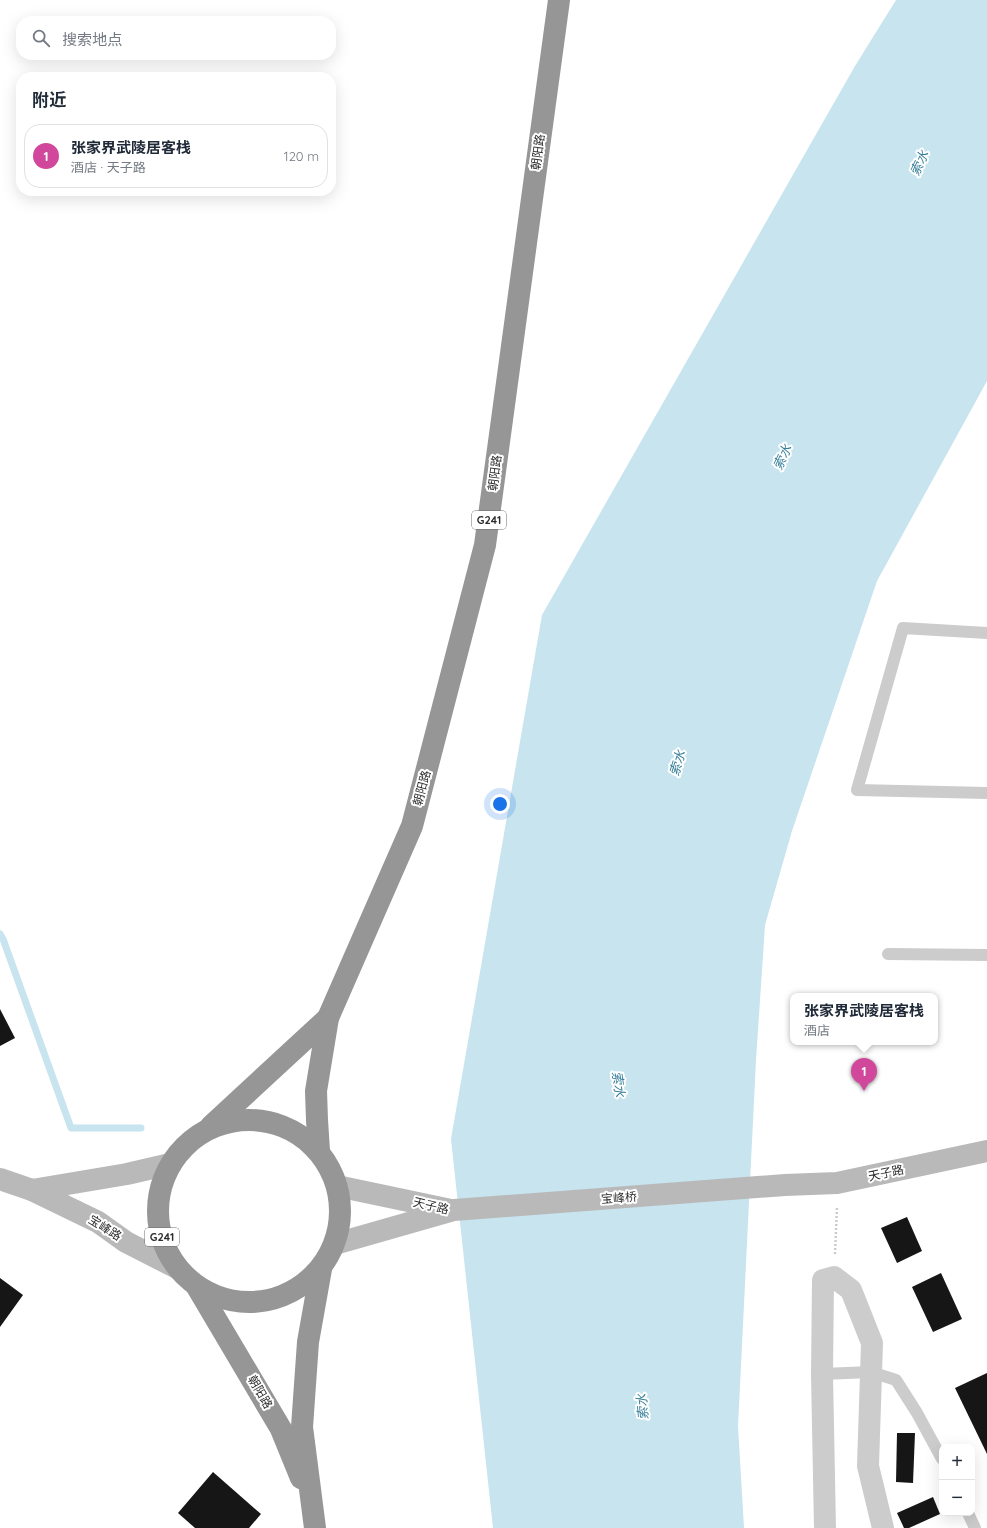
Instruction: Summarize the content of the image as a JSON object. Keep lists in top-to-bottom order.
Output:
{
  "streets": {
    "highway": ["朝阳路", "G241", "宝峰路"],
    "main road": ["天子路", "宝峰桥"]
  },
  "crossings": [
    ["朝阳路", "宝峰路"],
    ["天子路", "宝峰桥"],
    ["天子路", "宝峰路"]
  ],
  "water": ["索水"],
  "page": {
    "search": "搜索地点",
    "heading": "附近",
    "list": [
      {
        "mark": "1",
        "name": "张家界武陵居客栈",
        "note": "酒店 · 天子路",
        "value": "120 m"
      }
    ],
    "popup": ["张家界武陵居客栈", "酒店"],
    "pins": "1",
    "map_buttons": ["+", "−"]
  }
}
